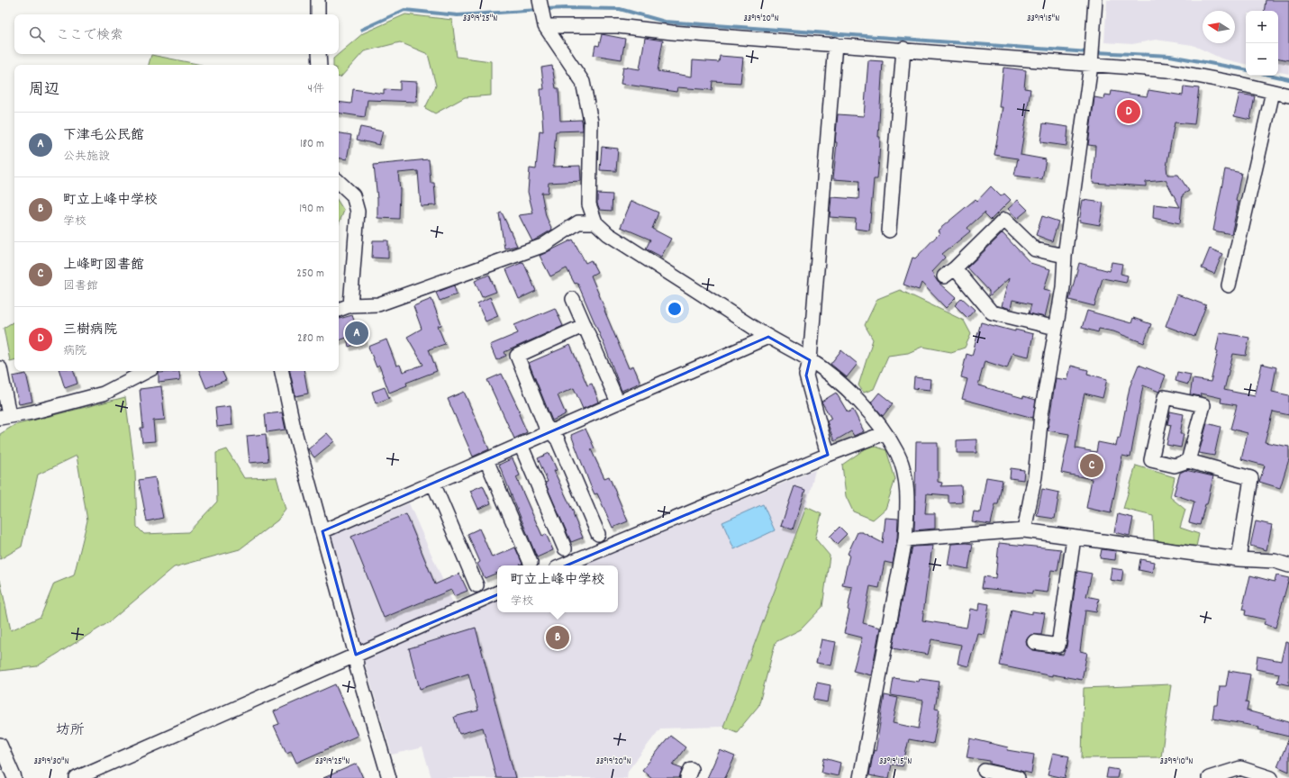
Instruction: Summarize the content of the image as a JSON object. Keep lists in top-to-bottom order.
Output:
{
  "districts": ["坊所"],
  "north": "left",
  "page": {
    "map_buttons": ["+", "−"],
    "search": "ここで検索",
    "heading": ["周辺", "4件"],
    "pins": [
      "D",
      "A",
      "C",
      "B"
    ],
    "list": [
      {
        "mark": "A",
        "name": "下津毛公民館",
        "note": "公共施設",
        "value": "180 m"
      },
      {
        "mark": "B",
        "name": "町立上峰中学校",
        "note": "学校",
        "value": "190 m"
      },
      {
        "mark": "C",
        "name": "上峰町図書館",
        "note": "図書館",
        "value": "250 m"
      },
      {
        "mark": "D",
        "name": "三樹病院",
        "note": "病院",
        "value": "280 m"
      }
    ],
    "popup": ["町立上峰中学校", "学校"]
  },
  "coordinates": [
    "33°19'25\"N",
    "33°19'20\"N",
    "33°19'15\"N",
    "33°19'30\"N",
    "33°19'10\"N"
  ]
}
